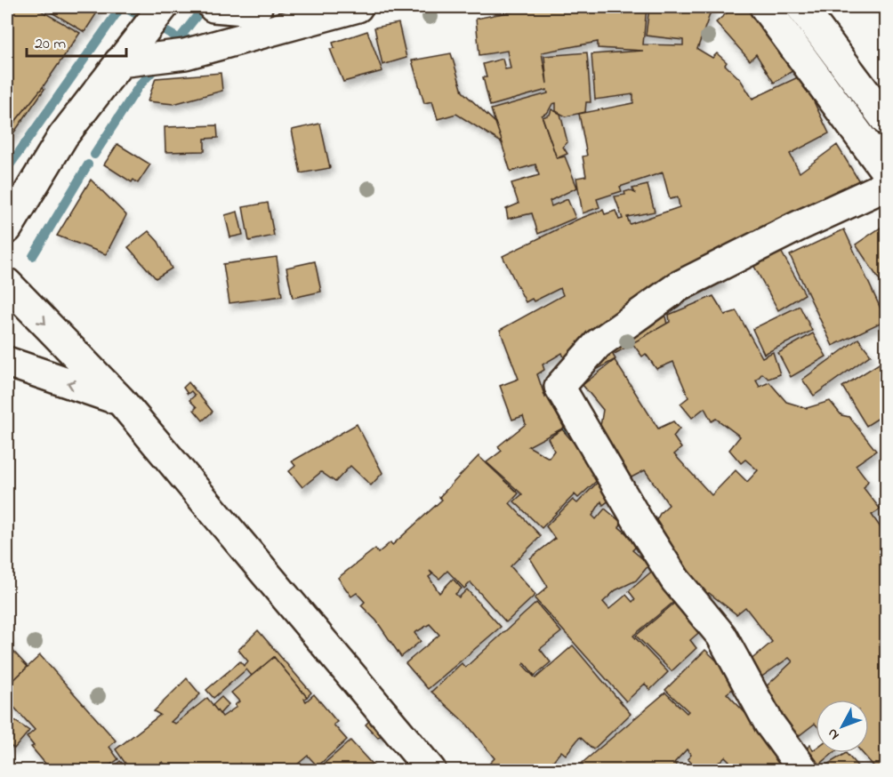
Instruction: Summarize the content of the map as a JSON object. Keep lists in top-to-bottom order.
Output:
{
  "scale_bar": "20 m",
  "north": "bottom left"
}
